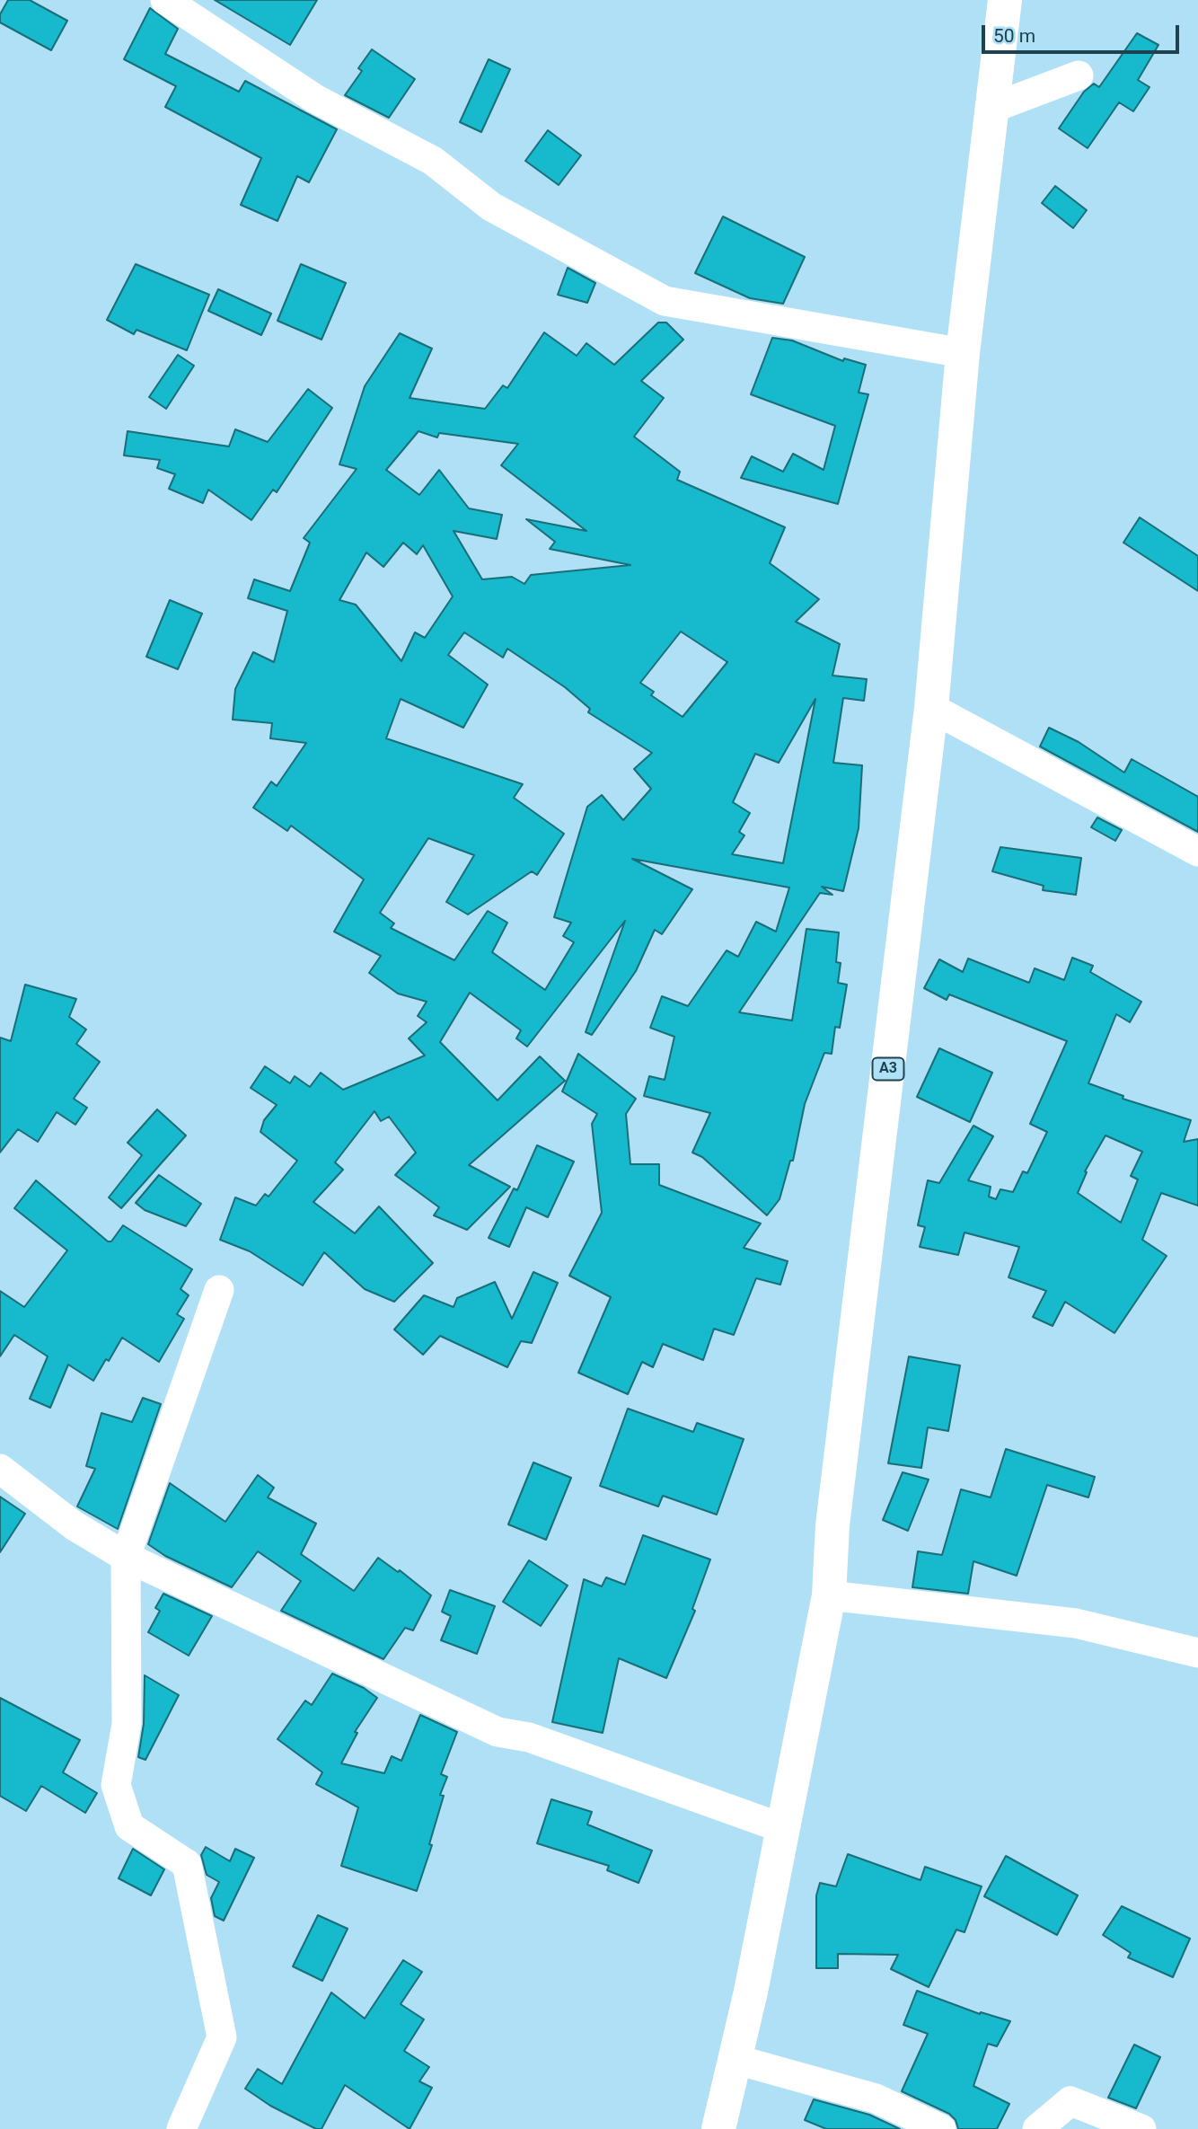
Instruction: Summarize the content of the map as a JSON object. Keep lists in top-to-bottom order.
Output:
{
  "streets": {
    "highway": ["A3"]
  },
  "scale_bar": "50 m"
}
